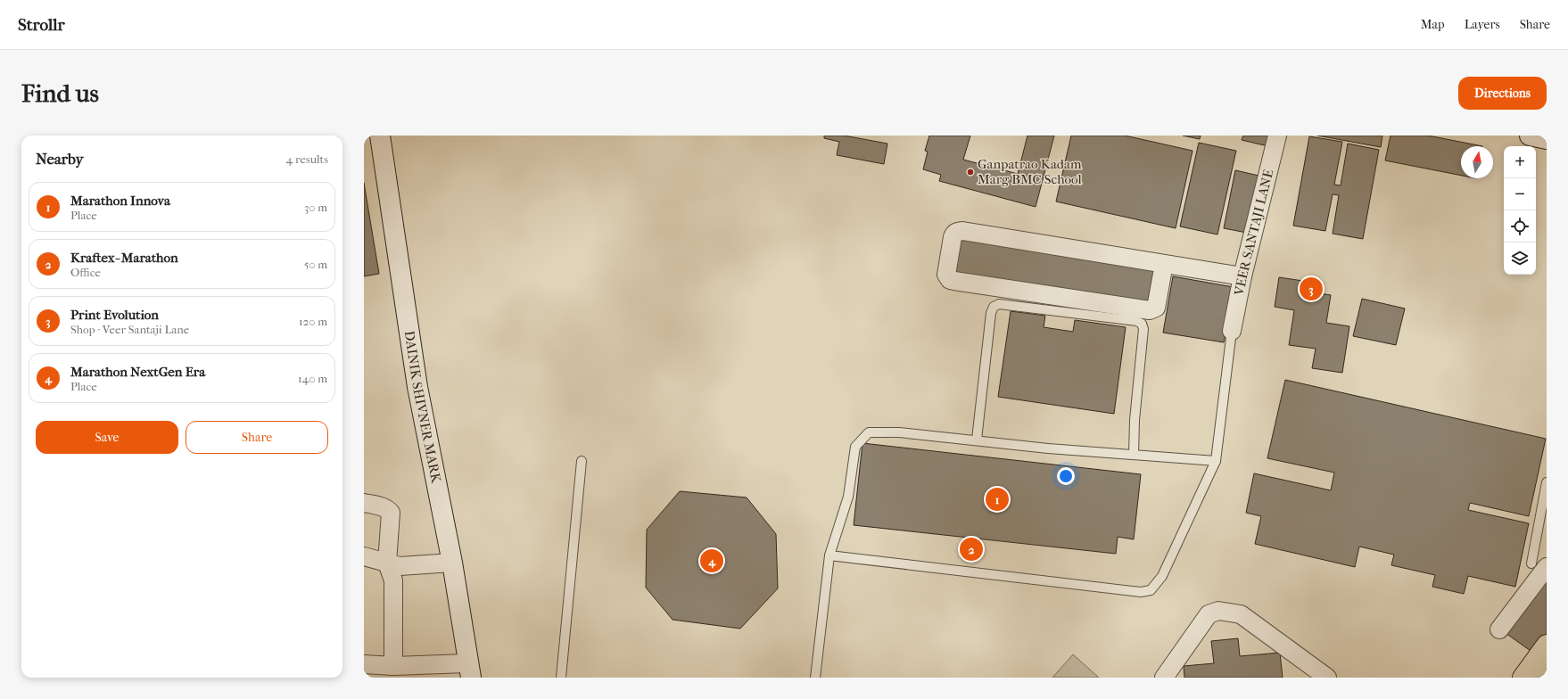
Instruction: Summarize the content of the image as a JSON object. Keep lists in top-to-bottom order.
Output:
{
  "streets": {
    "main road": ["DAINIK SHIVNER MARK"],
    "street": ["VEER SANTAJI LANE"]
  },
  "places": ["Ganpatrao Kadam Marg BMC School"],
  "north": "top",
  "page": {
    "header": "Strollr",
    "nav": ["Map", "Layers", "Share"],
    "buttons": [
      "Directions",
      ["Save", "Share"]
    ],
    "title": "Find us",
    "heading": ["Nearby", "4 results"],
    "map_buttons": ["+", "−"],
    "list": [
      {
        "mark": "1",
        "name": "Marathon Innova",
        "note": "Place",
        "value": "30 m"
      },
      {
        "mark": "2",
        "name": "Kraftex- Marathon",
        "note": "Office",
        "value": "50 m"
      },
      {
        "mark": "3",
        "name": "Print Evolution",
        "note": "Shop · Veer Santaji Lane",
        "value": "120 m"
      },
      {
        "mark": "4",
        "name": "Marathon NextGen Era",
        "note": "Place",
        "value": "140 m"
      }
    ],
    "pins": [
      "3",
      "1",
      "2",
      "4"
    ]
  }
}
